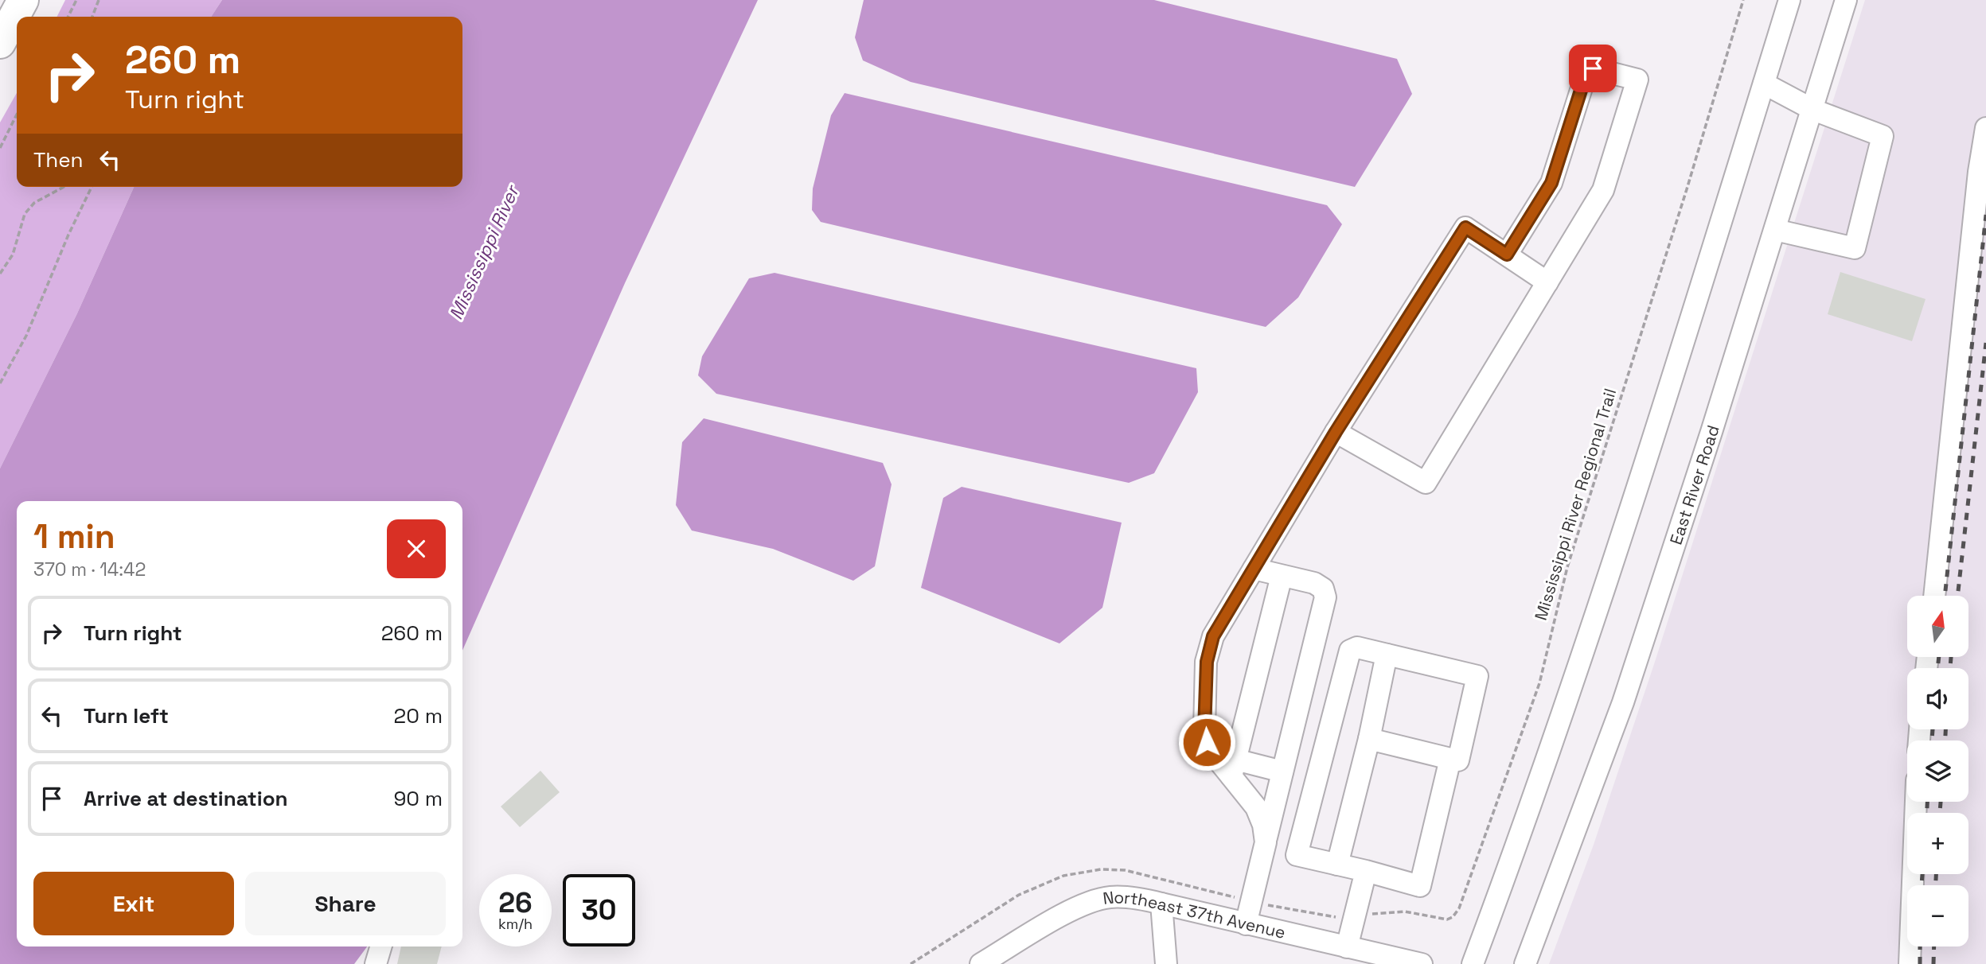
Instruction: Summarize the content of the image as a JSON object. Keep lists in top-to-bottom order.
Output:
{
  "streets": {
    "street": ["East River Road", "Northeast 37th Avenue"],
    "path": ["Mississippi River Regional Trail"]
  },
  "water": ["Mississippi River"],
  "north": "top",
  "page": {
    "turn": ["260 m", "Turn right"],
    "then": "Then",
    "heading": ["1 min", "370 m · 14:42"],
    "map_buttons": ["+", "−"],
    "list": [
      {
        "name": "Turn right",
        "value": "260 m"
      },
      {
        "name": "Turn left",
        "value": "20 m"
      },
      {
        "name": "Arrive at destination",
        "value": "90 m"
      }
    ],
    "buttons": ["Exit", "Share"],
    "speed": "26 km/h",
    "limit": "30"
  }
}
